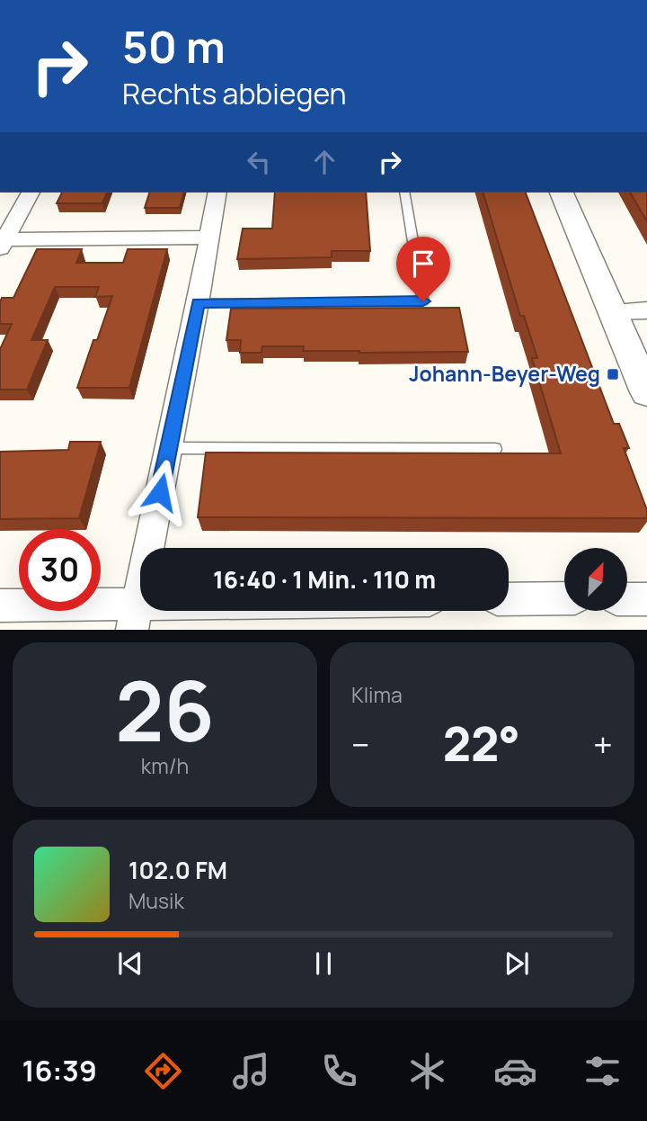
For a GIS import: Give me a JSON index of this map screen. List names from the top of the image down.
{
  "places": {
    "transit": ["Johann-Beyer-Weg"]
  },
  "north": "top right",
  "page": {
    "turn": ["50 m", "Rechts abbiegen"],
    "limit": "30",
    "trip": "16:40 · 1 Min. · 110 m",
    "tile": [
      ["26", "km/h"],
      "Klima"
    ],
    "heat": ["−", "22°", "+"],
    "song": ["102.0 FM", "Musik"],
    "tabs": "16:39"
  }
}
